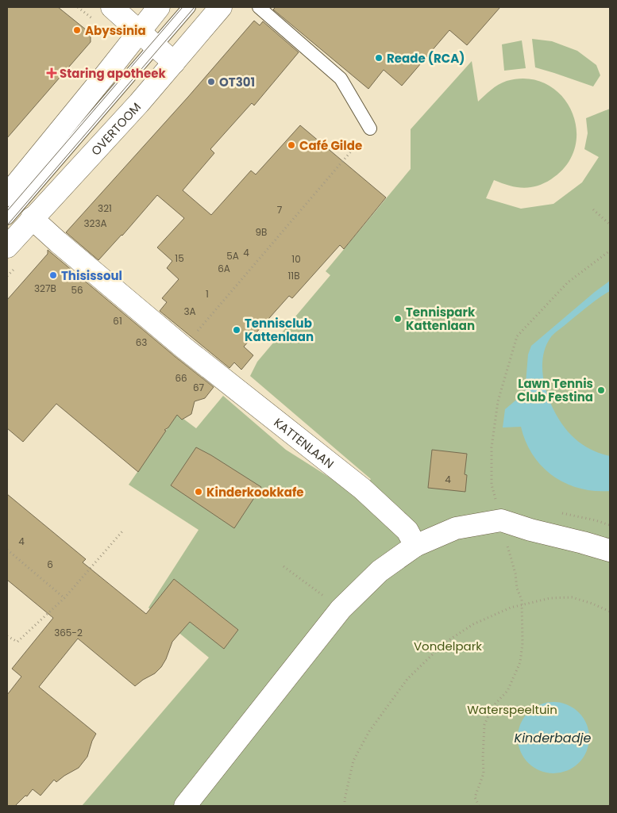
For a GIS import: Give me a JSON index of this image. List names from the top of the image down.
{
  "streets": {
    "street": ["OVERTOOM", "KATTENLAAN"]
  },
  "crossings": [
    ["OVERTOOM", "KATTENLAAN"]
  ],
  "water": ["Kinderbadje"],
  "parks": ["Vondelpark", "Waterspeeltuin"],
  "places": {
    "other": [
      "Abyssinia",
      "Reade (RCA)",
      "OT301",
      "Café Gilde",
      "Thisissoul",
      "Tennispark Kattenlaan",
      "Tennisclub Kattenlaan",
      "Lawn Tennis Club Festina",
      "Kinderkookkafe"
    ],
    "health": ["Staring apotheek"]
  },
  "house_numbers": [
    "321",
    "7",
    "323A",
    "9B",
    "4",
    "5A",
    "15",
    "10",
    "6A",
    "11B",
    "327B",
    "56",
    "1",
    "3A",
    "61",
    "63",
    "66",
    "67",
    "4",
    "4",
    "6",
    "365-2"
  ]
}
